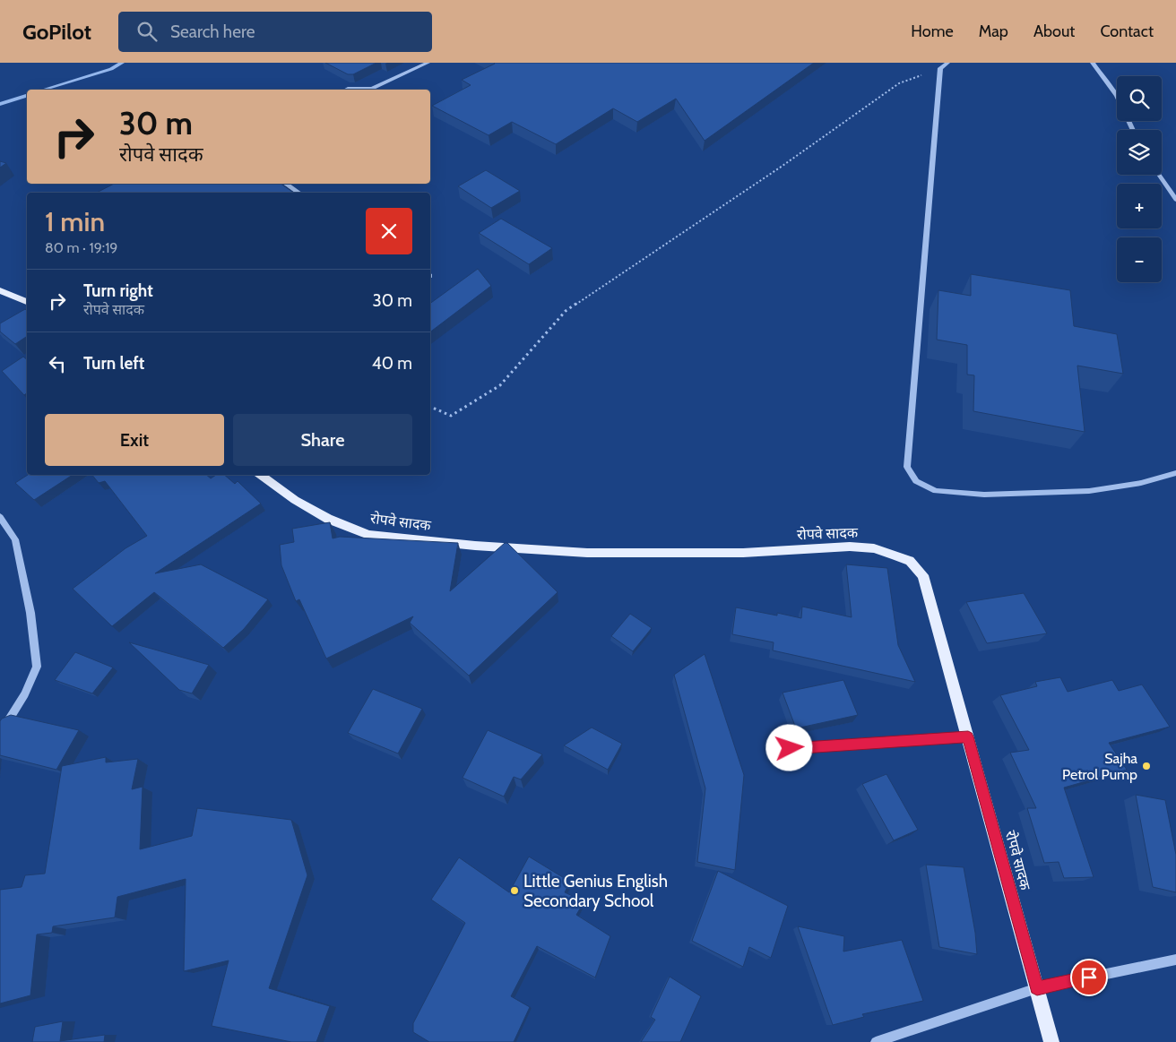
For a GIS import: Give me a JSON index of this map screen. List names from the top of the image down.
{
  "streets": {
    "main road": ["रोपवे सादक"]
  },
  "places": ["Sajha Petrol Pump", "Little Genius English Secondary School"],
  "page": {
    "header": "GoPilot",
    "search": "Search here",
    "nav": [
      "Home",
      "Map",
      "About",
      "Contact"
    ],
    "map_buttons": ["+", "−"],
    "turn": ["30 m", "रोपवे सादक"],
    "heading": ["1 min", "80 m · 19:19"],
    "list": [
      {
        "name": "Turn right",
        "note": "रोपवे सादक",
        "value": "30 m"
      },
      {
        "name": "Turn left",
        "value": "40 m"
      }
    ],
    "buttons": ["Exit", "Share"]
  }
}
